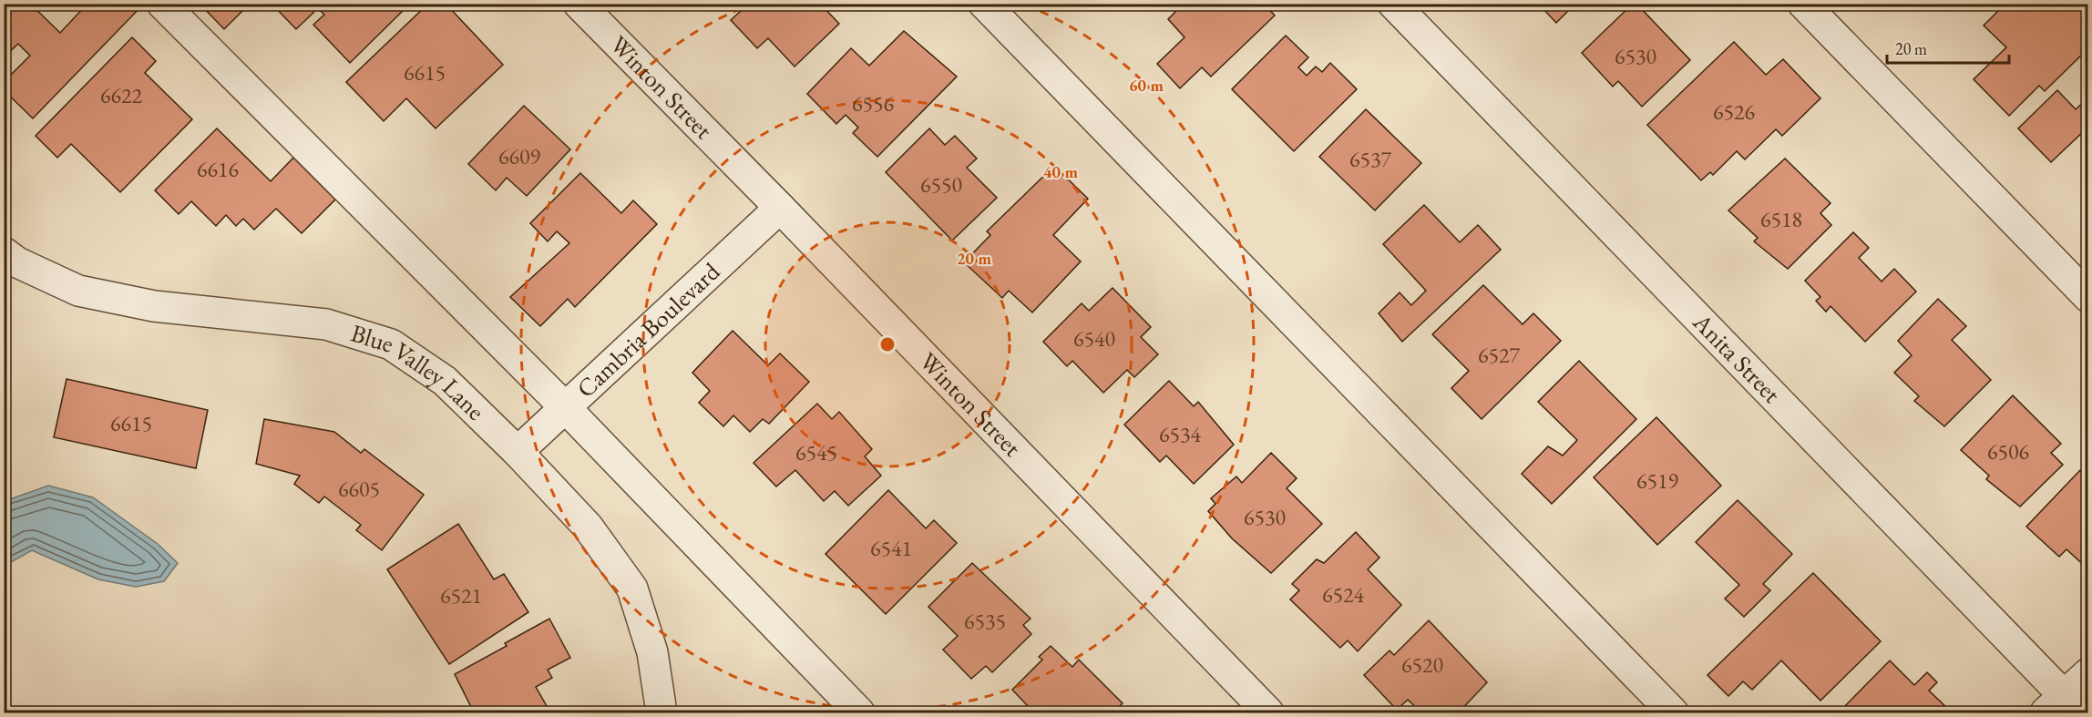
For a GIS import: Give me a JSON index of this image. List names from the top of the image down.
{
  "streets": {
    "street": [
      "Winton Street",
      "Cambria Boulevard",
      "Anita Street",
      "Blue Valley Lane"
    ]
  },
  "crossings": [
    ["Winton Street", "Cambria Boulevard"],
    ["Cambria Boulevard", "Blue Valley Lane"]
  ],
  "house_numbers": [
    "6530",
    "6615",
    "6622",
    "6556",
    "6526",
    "6609",
    "6537",
    "6616",
    "6550",
    "6518",
    "6540",
    "6527",
    "6615",
    "6534",
    "6506",
    "6545",
    "6519",
    "6605",
    "6530",
    "6541",
    "6524",
    "6521",
    "6535",
    "6520"
  ],
  "scale_bar": "20 m",
  "rings": ["60 m", "40 m", "20 m"]
}
